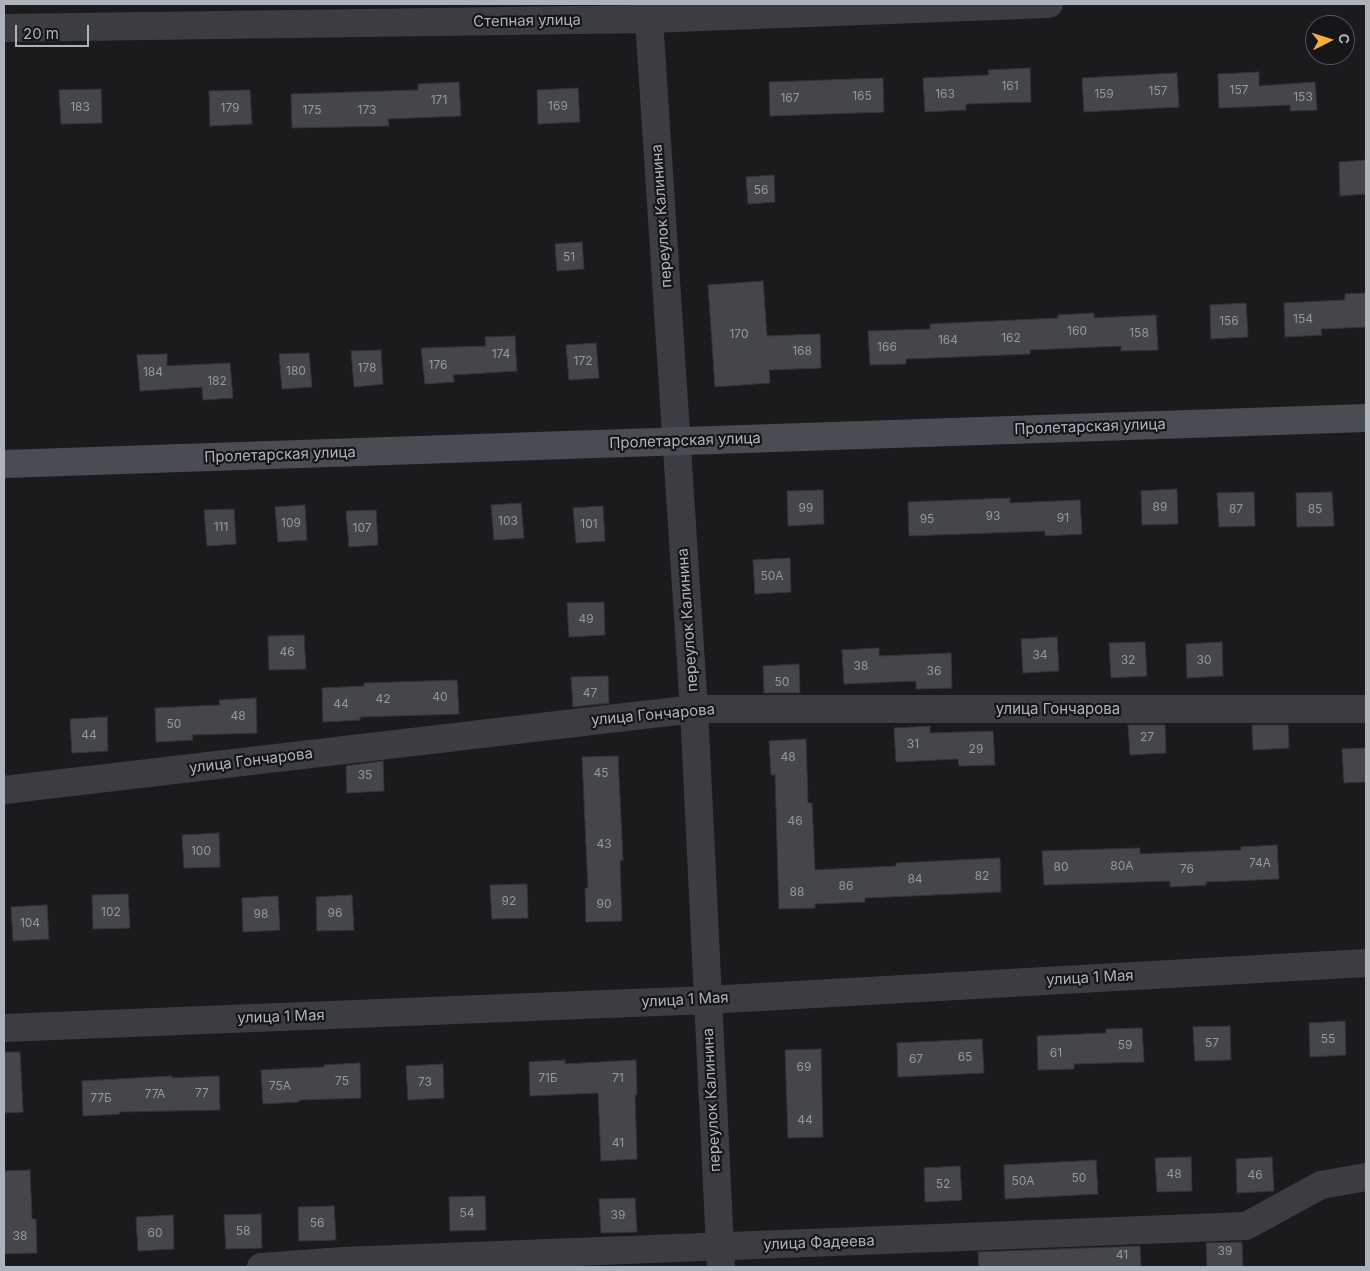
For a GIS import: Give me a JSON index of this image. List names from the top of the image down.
{
  "streets": {
    "main road": ["Пролетарская улица"],
    "street": [
      "Степная улица",
      "переулок Калинина",
      "улица Гончарова",
      "улица 1 Мая",
      "улица Фадеева"
    ]
  },
  "crossings": [
    ["Степная улица", "переулок Калинина"],
    ["переулок Калинина", "Пролетарская улица"],
    ["переулок Калинина", "улица Гончарова"],
    ["переулок Калинина", "улица 1 Мая"],
    ["переулок Калинина", "улица Фадеева"]
  ],
  "house_numbers": [
    "161",
    "157",
    "157",
    "163",
    "159",
    "165",
    "153",
    "167",
    "171",
    "169",
    "183",
    "179",
    "175",
    "173",
    "56",
    "51",
    "154",
    "156",
    "160",
    "158",
    "170",
    "162",
    "164",
    "166",
    "168",
    "174",
    "172",
    "176",
    "178",
    "180",
    "184",
    "182",
    "89",
    "99",
    "87",
    "85",
    "93",
    "91",
    "95",
    "103",
    "109",
    "101",
    "111",
    "107",
    "50А",
    "49",
    "46",
    "34",
    "32",
    "30",
    "38",
    "36",
    "50",
    "47",
    "40",
    "42",
    "44",
    "48",
    "50",
    "44",
    "27",
    "31",
    "29",
    "48",
    "45",
    "35",
    "46",
    "43",
    "100",
    "74А",
    "80А",
    "80",
    "76",
    "82",
    "84",
    "86",
    "88",
    "92",
    "90",
    "102",
    "96",
    "98",
    "104",
    "55",
    "57",
    "59",
    "61",
    "65",
    "67",
    "69",
    "71Б",
    "71",
    "75",
    "73",
    "75А",
    "77",
    "77А",
    "77Б",
    "44",
    "41",
    "48",
    "46",
    "50",
    "50А",
    "52",
    "54",
    "39",
    "56",
    "58",
    "60",
    "38",
    "39",
    "41"
  ],
  "scale_bar": "20 m",
  "north": "right"
}
